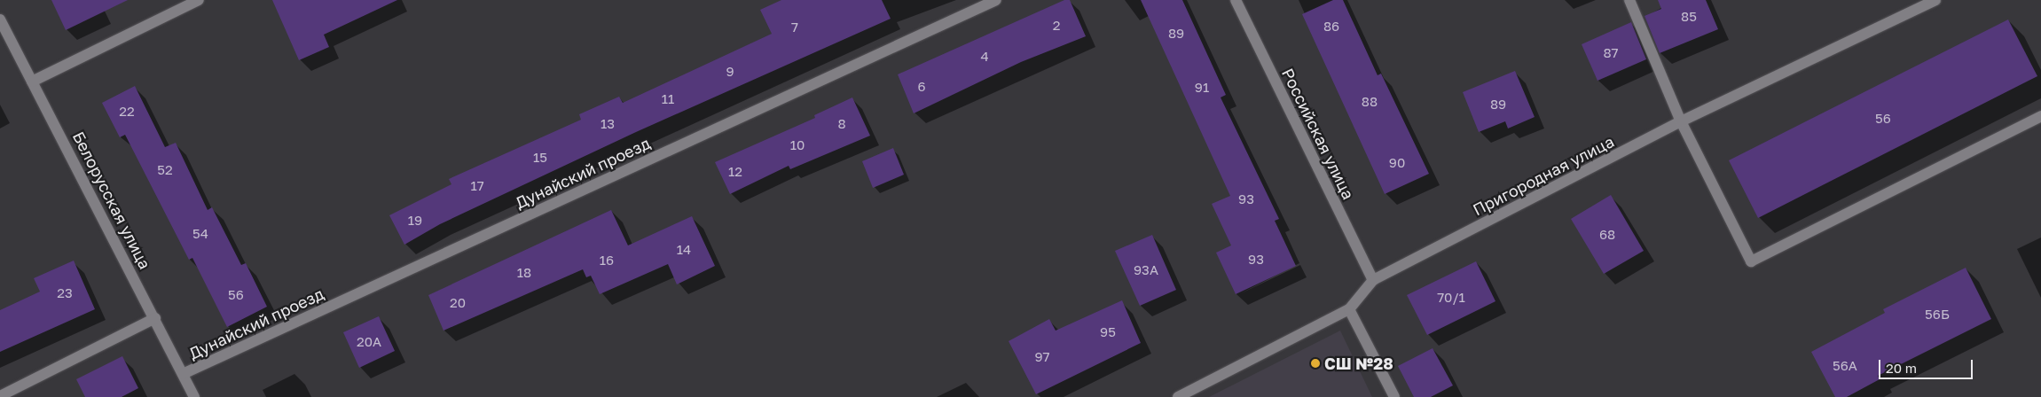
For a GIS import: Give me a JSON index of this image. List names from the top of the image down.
{
  "streets": {
    "street": [
      "Российская улица",
      "Дунайский проезд",
      "Пригородная улица",
      "Белорусская улица"
    ]
  },
  "crossings": [
    ["Российская улица", "Пригородная улица"],
    ["Дунайский проезд", "Белорусская улица"]
  ],
  "places": ["СШ №28"],
  "house_numbers": [
    "85",
    "2",
    "86",
    "7",
    "89",
    "87",
    "4",
    "9",
    "6",
    "91",
    "11",
    "88",
    "89",
    "22",
    "56",
    "13",
    "8",
    "10",
    "15",
    "90",
    "52",
    "12",
    "17",
    "93",
    "19",
    "54",
    "68",
    "14",
    "93",
    "16",
    "93А",
    "18",
    "23",
    "56",
    "70/1",
    "20",
    "56Б",
    "95",
    "20А",
    "97",
    "56А"
  ],
  "scale_bar": "20 m"
}
